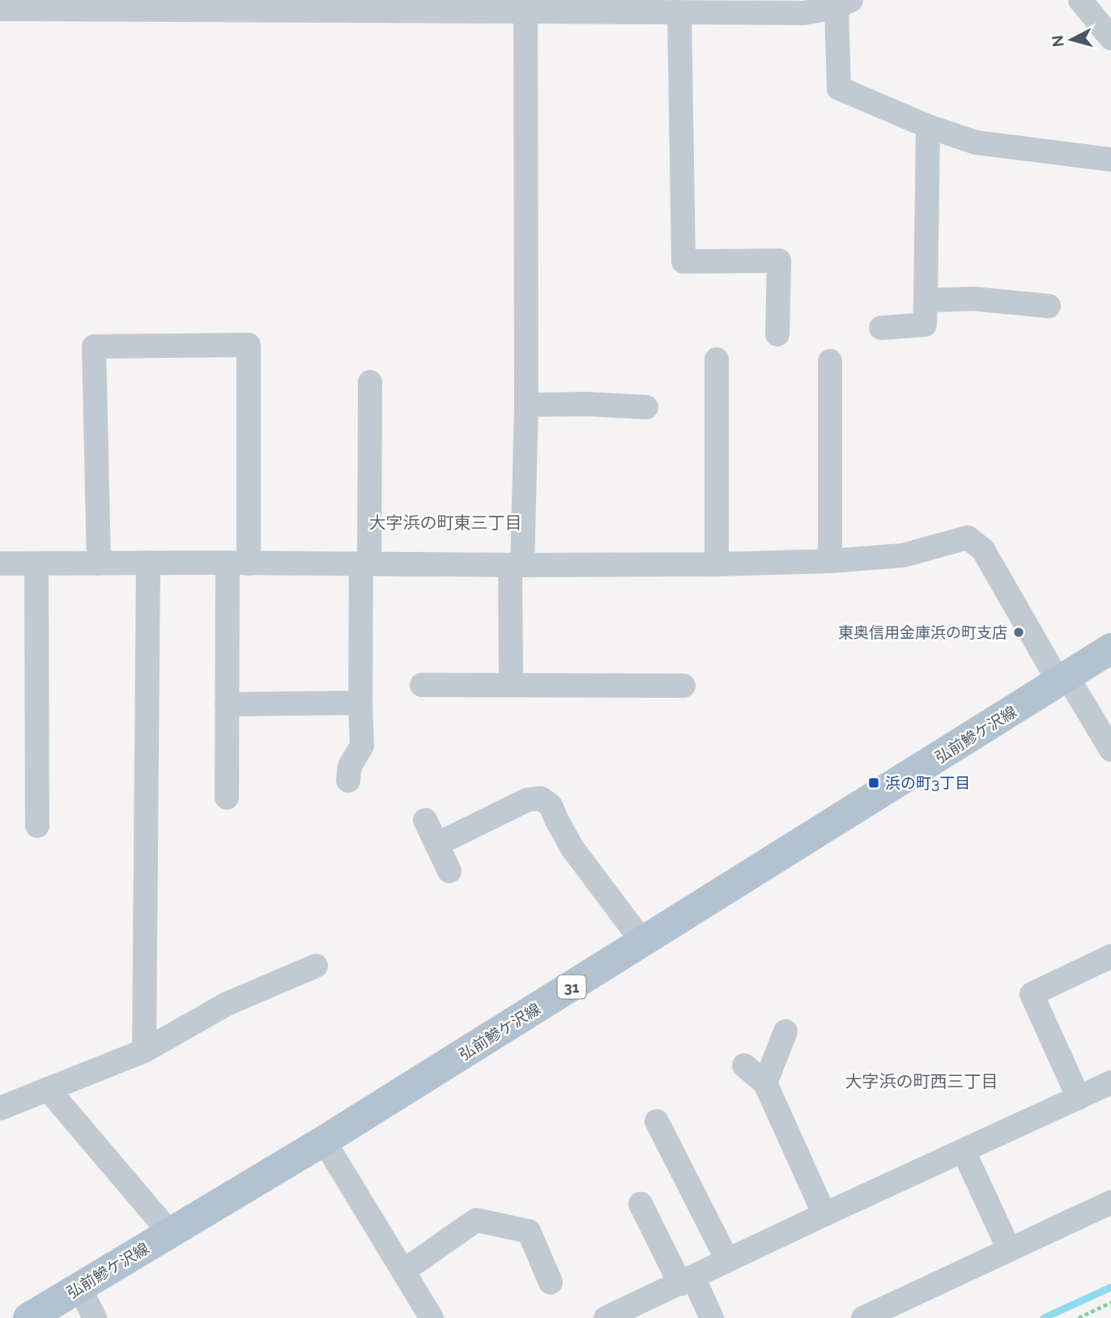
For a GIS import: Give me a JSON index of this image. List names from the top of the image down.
{
  "streets": {
    "main road": ["弘前鰺ケ沢線", "31"]
  },
  "districts": ["大字浜の町東三丁目", "大字浜の町西三丁目"],
  "places": {
    "other": ["東奥信用金庫浜の町支店"],
    "transit": ["浜の町3丁目"]
  },
  "north": "left"
}
